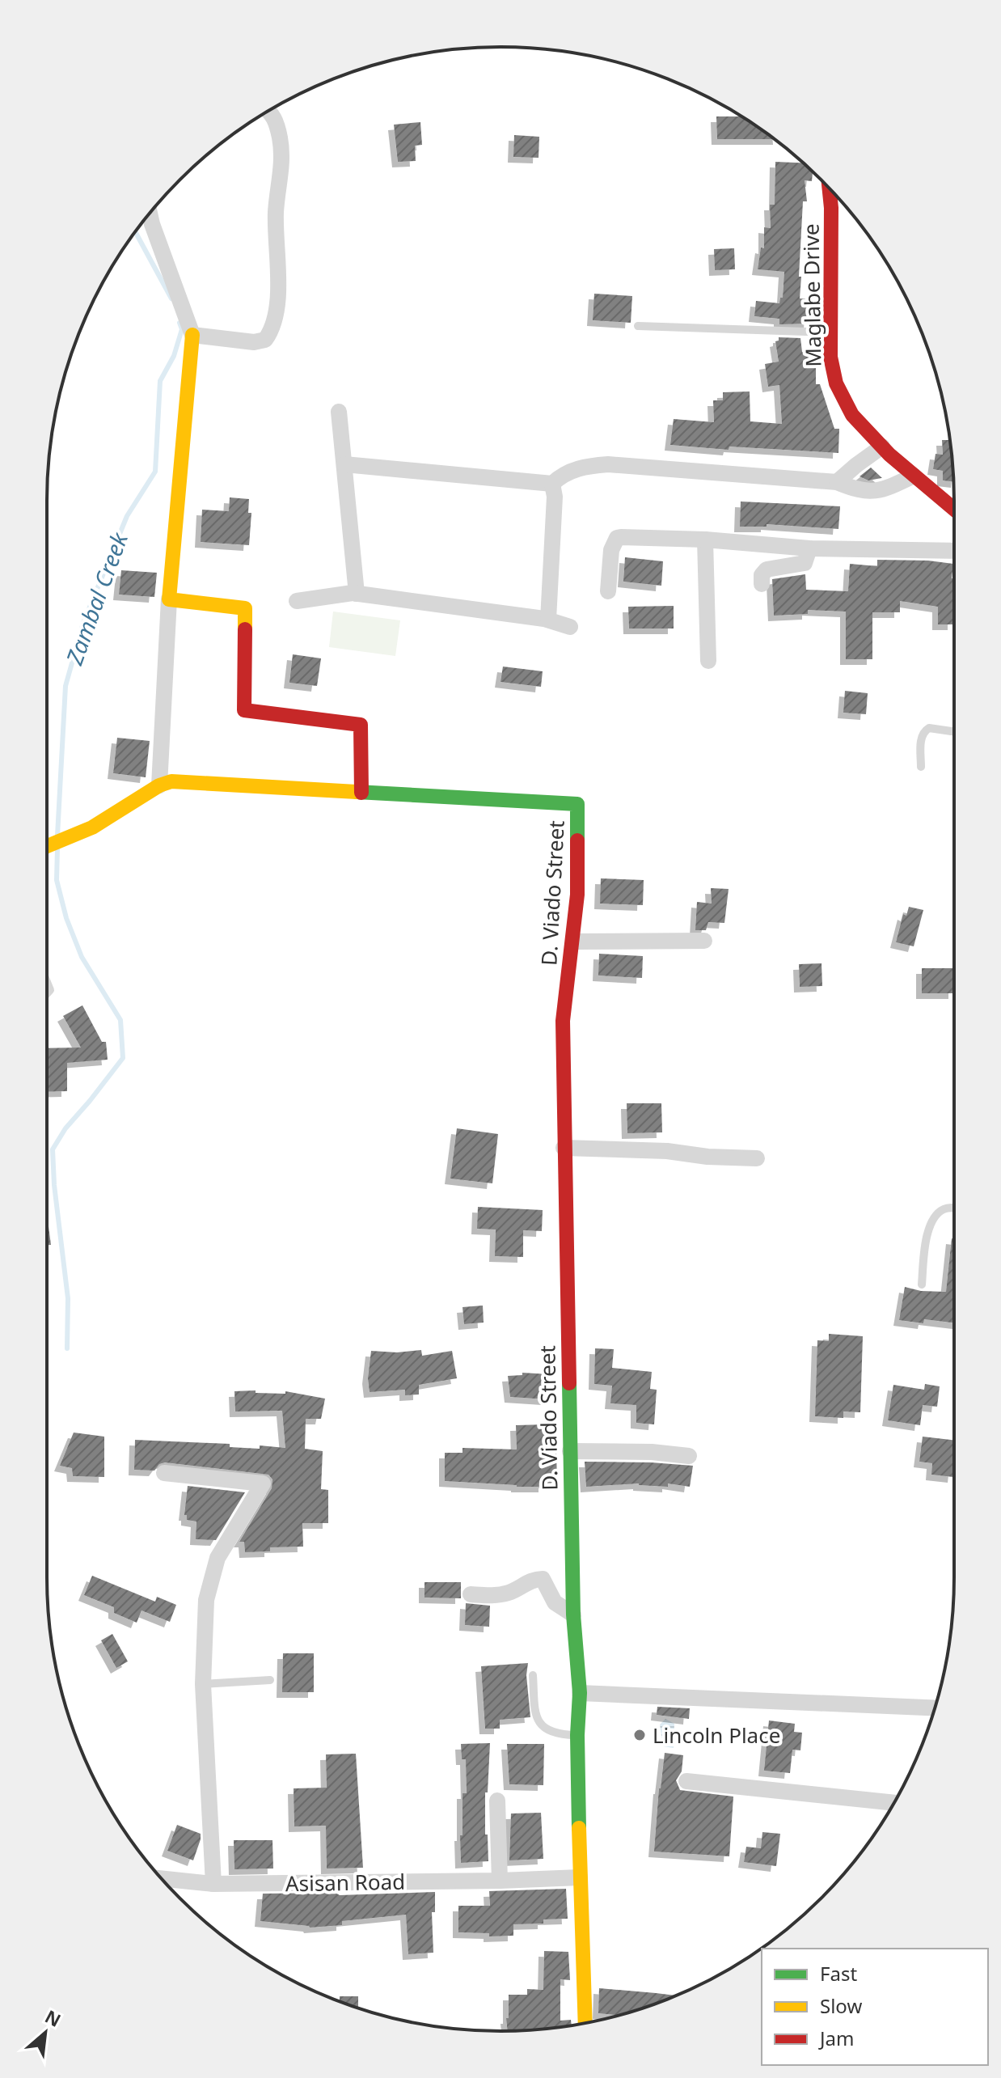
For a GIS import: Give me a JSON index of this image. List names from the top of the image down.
{
  "streets": {
    "street": ["Maglabe Drive", "D. Viado Street", "Asisan Road"]
  },
  "crossings": [
    ["D. Viado Street", "Asisan Road"]
  ],
  "water": ["Zambal Creek"],
  "places": ["Lincoln Place"],
  "legend": ["Fast", "Slow", "Jam"],
  "north": "top right"
}
